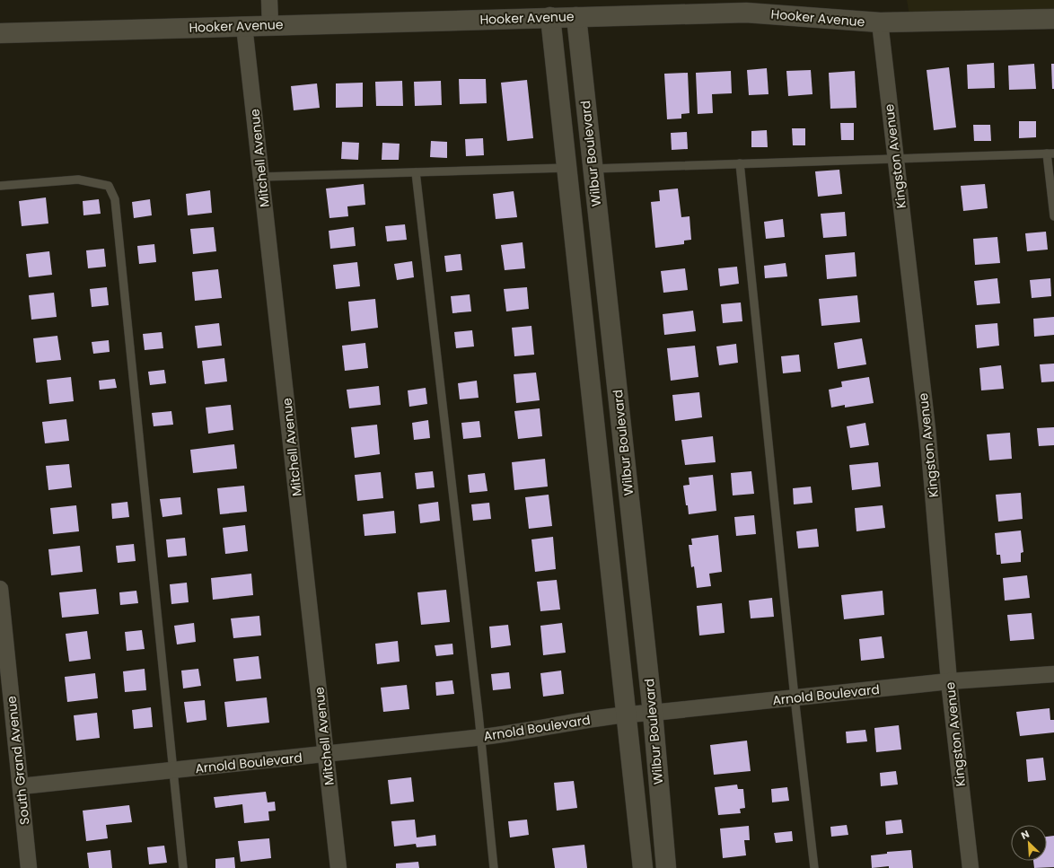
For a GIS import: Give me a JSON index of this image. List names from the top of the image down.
{
  "streets": {
    "street": [
      "Hooker Avenue",
      "Wilbur Boulevard",
      "Kingston Avenue",
      "Mitchell Avenue",
      "Arnold Boulevard",
      "South Grand Avenue"
    ]
  },
  "crossings": [
    ["Hooker Avenue", "Wilbur Boulevard"],
    ["Hooker Avenue", "Kingston Avenue"],
    ["Hooker Avenue", "Mitchell Avenue"],
    ["Wilbur Boulevard", "Arnold Boulevard"],
    ["Kingston Avenue", "Arnold Boulevard"],
    ["Mitchell Avenue", "Arnold Boulevard"],
    ["Arnold Boulevard", "South Grand Avenue"]
  ],
  "north": "top left"
}
